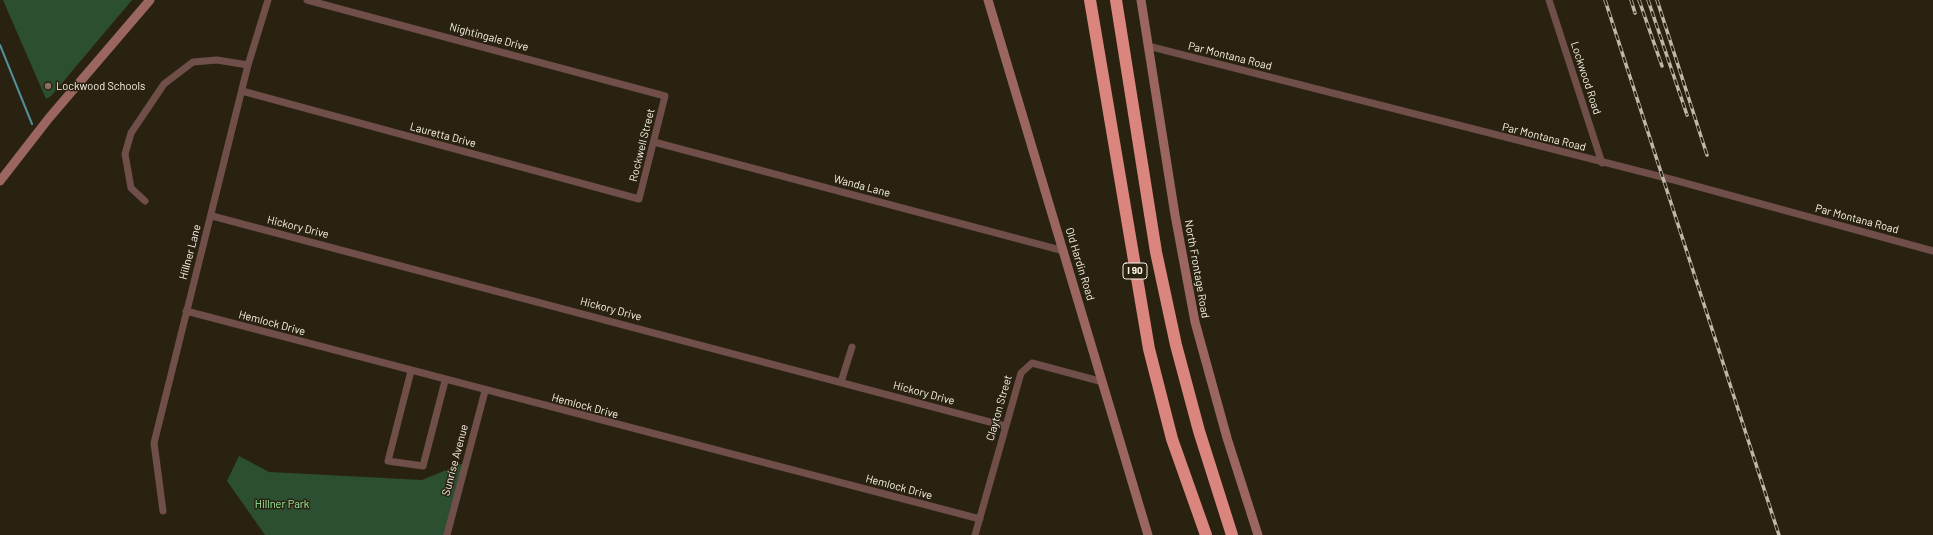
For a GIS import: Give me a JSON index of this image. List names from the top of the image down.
{
  "streets": {
    "highway": ["I 90"],
    "street": [
      "Nightingale Drive",
      "Par Montana Road",
      "Lockwood Road",
      "Lauretta Drive",
      "Rockwell Street",
      "Wanda Lane",
      "Hickory Drive",
      "Hillner Lane",
      "Old Hardin Road",
      "North Frontage Road",
      "Hemlock Drive",
      "Clayton Street",
      "Sunrise Avenue"
    ]
  },
  "crossings": [
    ["Nightingale Drive", "Rockwell Street"],
    ["Par Montana Road", "Lockwood Road"],
    ["Par Montana Road", "North Frontage Road"],
    ["Lauretta Drive", "Rockwell Street"],
    ["Lauretta Drive", "Hillner Lane"],
    ["Rockwell Street", "Wanda Lane"],
    ["Wanda Lane", "Old Hardin Road"],
    ["Hickory Drive", "Hillner Lane"],
    ["Hickory Drive", "Clayton Street"],
    ["Hillner Lane", "Hemlock Drive"],
    ["Old Hardin Road", "Clayton Street"],
    ["Hemlock Drive", "Clayton Street"],
    ["Hemlock Drive", "Sunrise Avenue"]
  ],
  "parks": ["Hillner Park"],
  "places": ["Lockwood Schools"]
}
